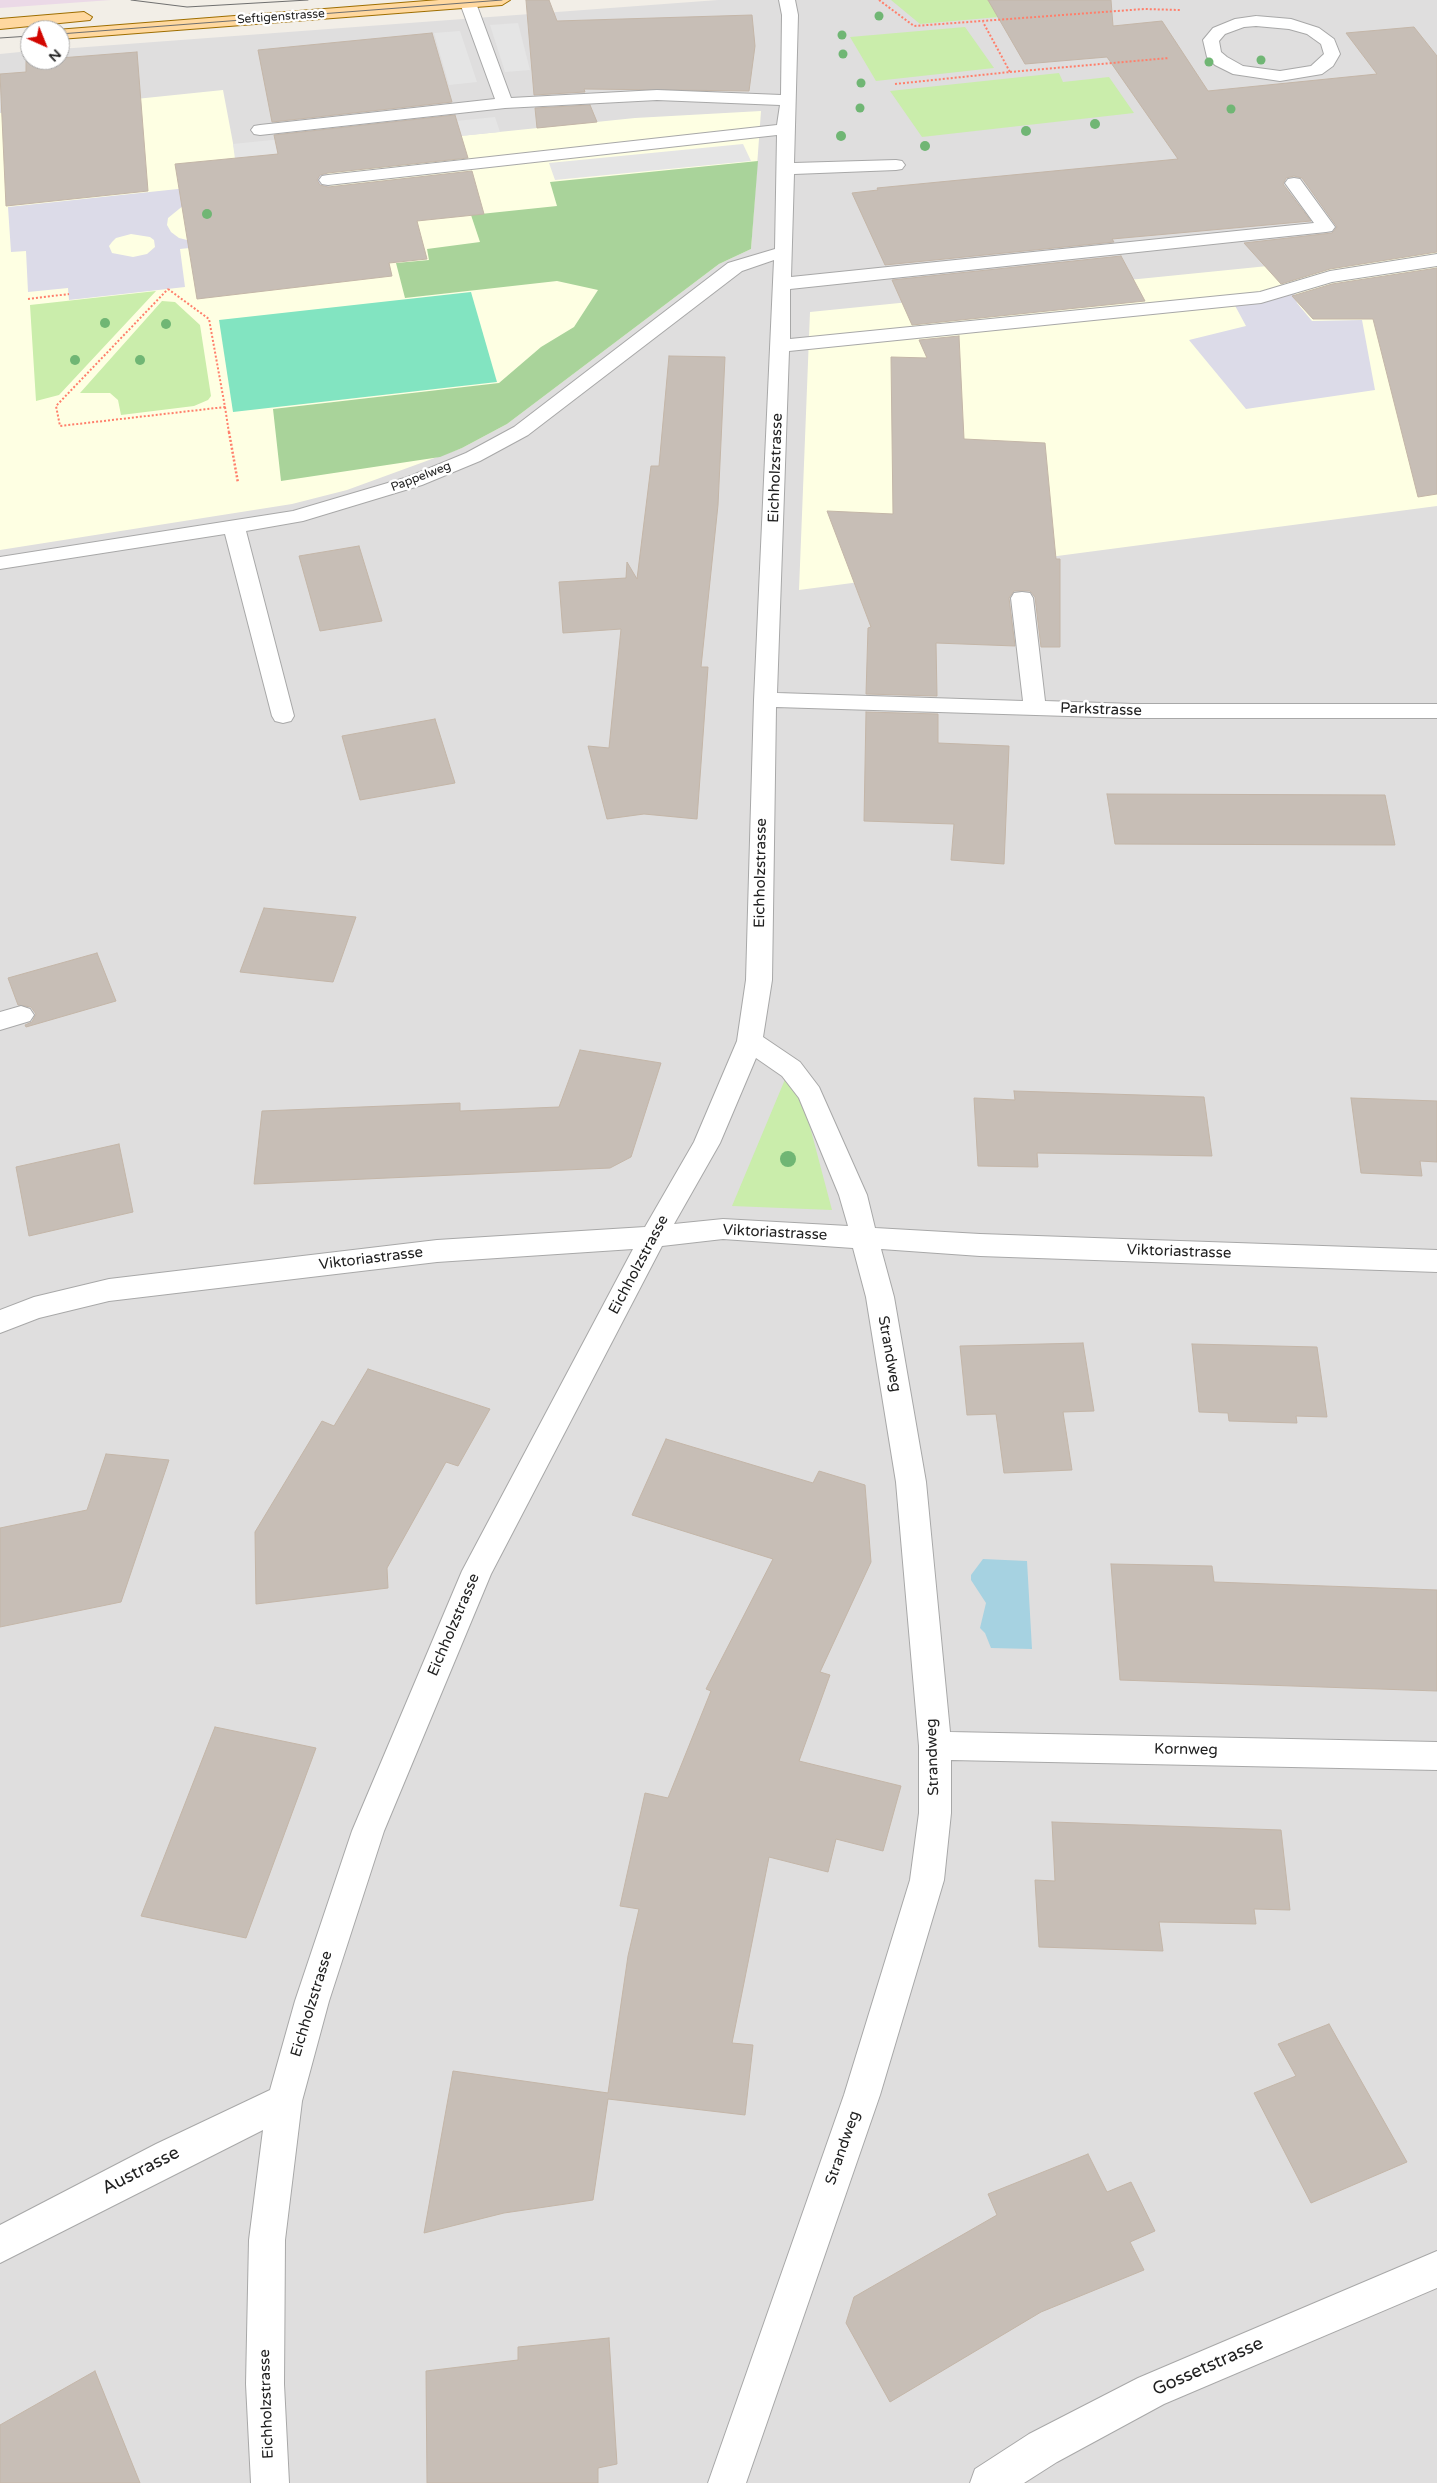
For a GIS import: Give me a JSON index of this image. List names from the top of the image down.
{
  "streets": {
    "main road": ["Seftigenstrasse"],
    "street": [
      "Eichholzstrasse",
      "Pappelweg",
      "Parkstrasse",
      "Viktoriastrasse",
      "Strandweg",
      "Kornweg",
      "Austrasse",
      "Gossetstrasse"
    ]
  },
  "crossings": [
    ["Eichholzstrasse", "Pappelweg"],
    ["Eichholzstrasse", "Parkstrasse"],
    ["Eichholzstrasse", "Viktoriastrasse"],
    ["Eichholzstrasse", "Strandweg"],
    ["Eichholzstrasse", "Austrasse"],
    ["Viktoriastrasse", "Strandweg"],
    ["Strandweg", "Kornweg"]
  ],
  "north": "bottom right"
}
